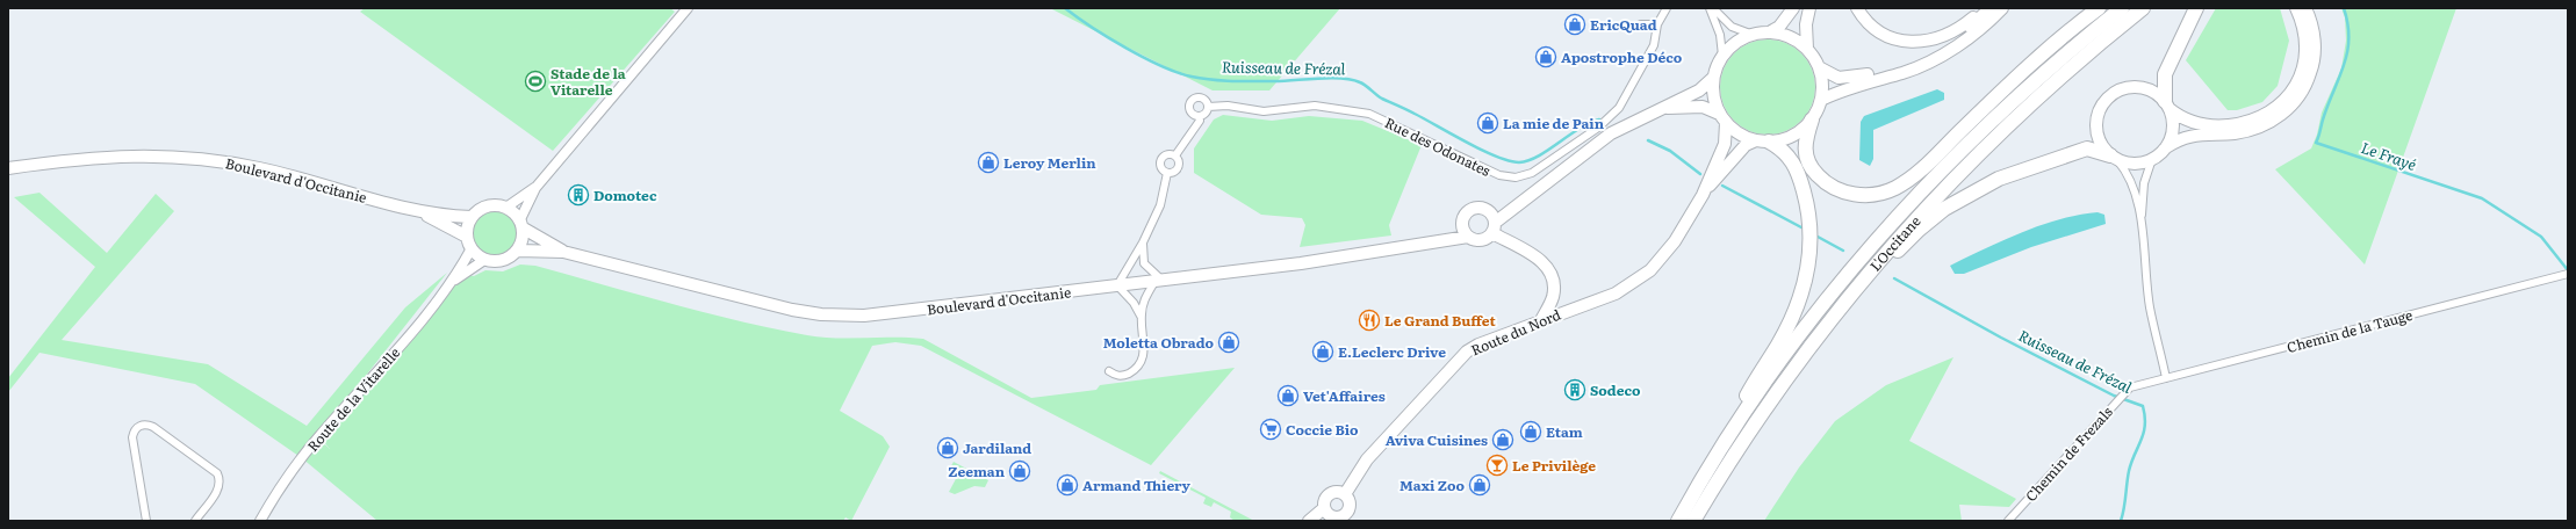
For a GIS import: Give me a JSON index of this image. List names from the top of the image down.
{
  "streets": {
    "highway": ["L'Occitane"],
    "main road": ["Boulevard d'Occitanie", "Route du Nord"],
    "street": [
      "Rue des Odonates",
      "Chemin de la Tauge",
      "Route de la Vitarelle",
      "Chemin de Frezals"
    ]
  },
  "crossings": [
    ["Boulevard d'Occitanie", "Route du Nord"],
    ["Boulevard d'Occitanie", "Route de la Vitarelle"],
    ["Chemin de la Tauge", "Chemin de Frezals"]
  ],
  "water": ["Ruisseau de Frézal", "Le Frayé"],
  "places": {
    "shop": [
      "EricQuad",
      "Apostrophe Déco",
      "La mie de Pain",
      "Leroy Merlin",
      "Moletta Obrado",
      "E.Leclerc Drive",
      "Vet'Affaires",
      "Etam",
      "Aviva Cuisines",
      "Jardiland",
      "Zeeman",
      "Armand Thiery",
      "Maxi Zoo"
    ],
    "sports": ["Stade de la Vitarelle"],
    "building": ["Domotec", "Sodeco"],
    "restaurant": ["Le Grand Buffet"],
    "supermarket": ["Coccie Bio"],
    "bar": ["Le Privilège"]
  }
}
